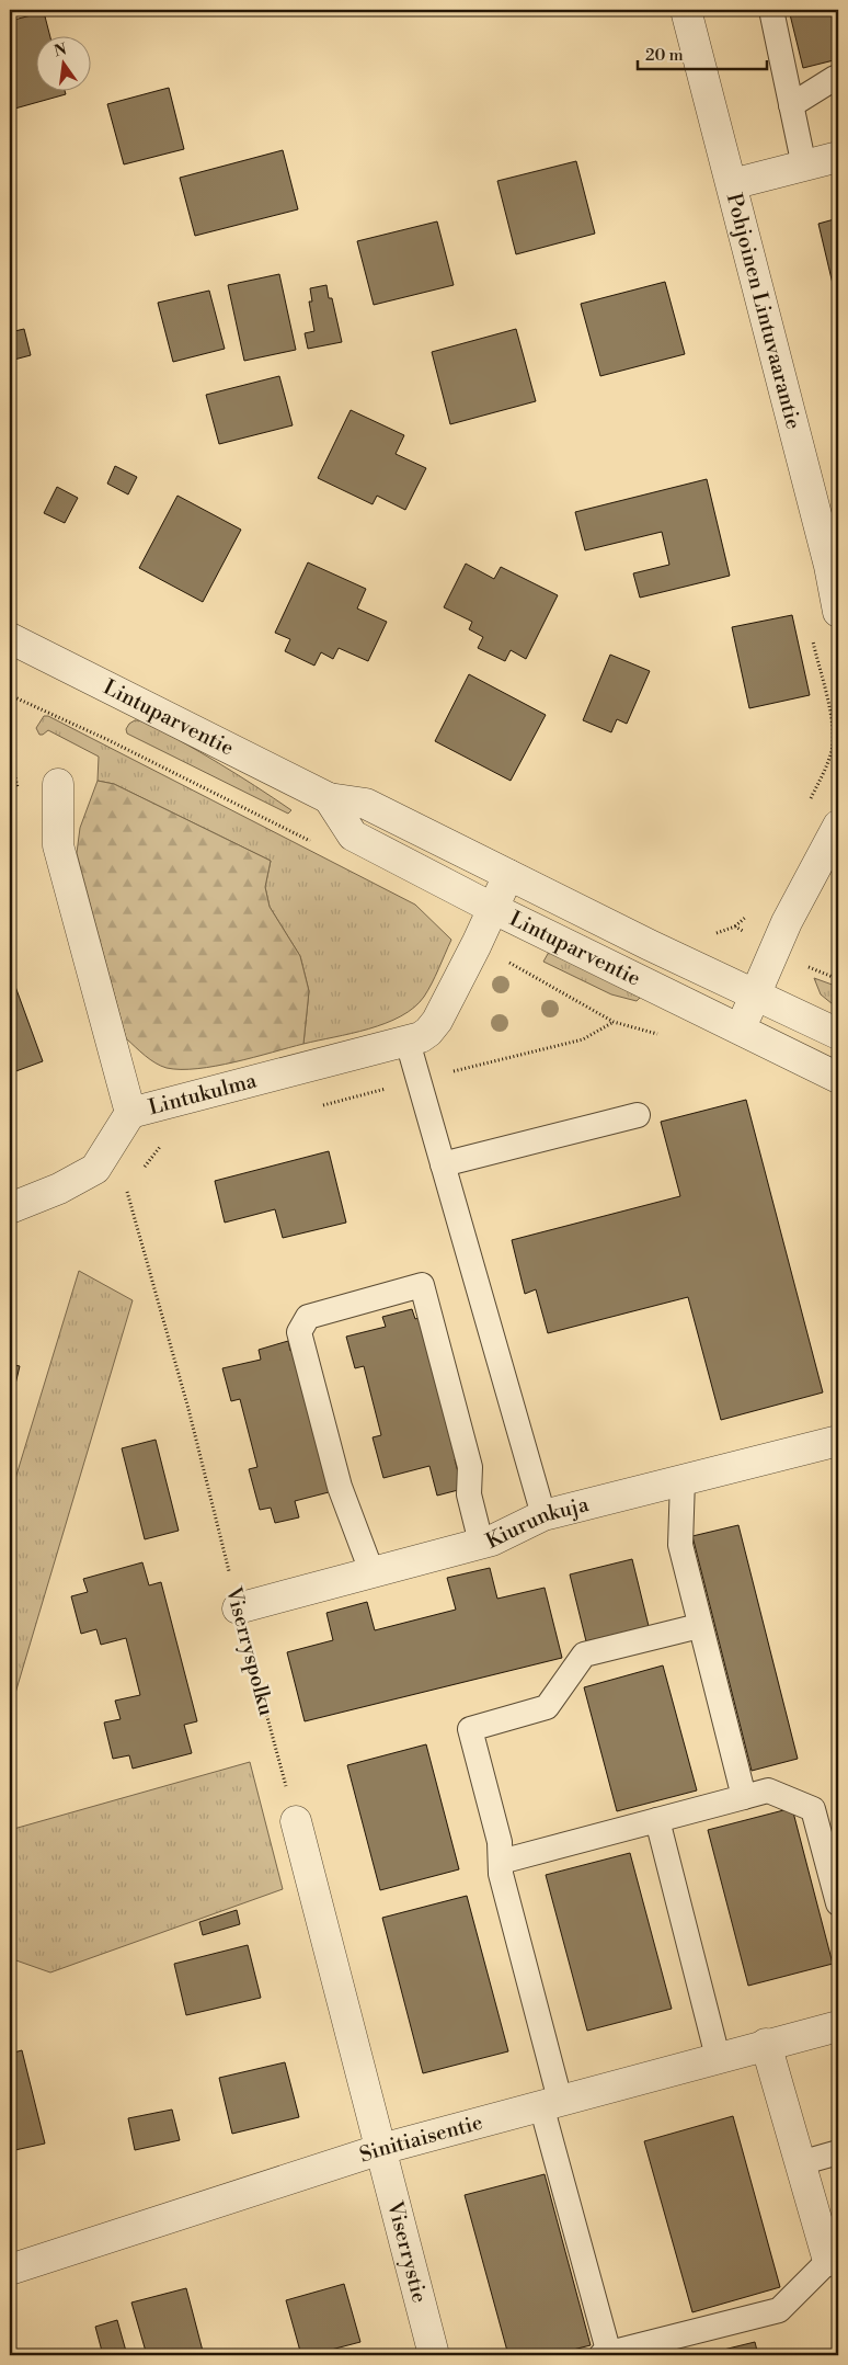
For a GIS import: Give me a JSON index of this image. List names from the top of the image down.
{
  "streets": {
    "street": [
      "Pohjoinen Lintuvaarantie",
      "Lintuparventie",
      "Lintukulma",
      "Kiurunkuja",
      "Sinitiaisentie",
      "Viserrystie"
    ],
    "path": ["Viserryspolku"]
  },
  "crossings": [
    ["Lintuparventie", "Lintukulma"],
    ["Kiurunkuja", "Viserryspolku"],
    ["Sinitiaisentie", "Viserrystie"]
  ],
  "scale_bar": "20 m",
  "north": "top"
}
